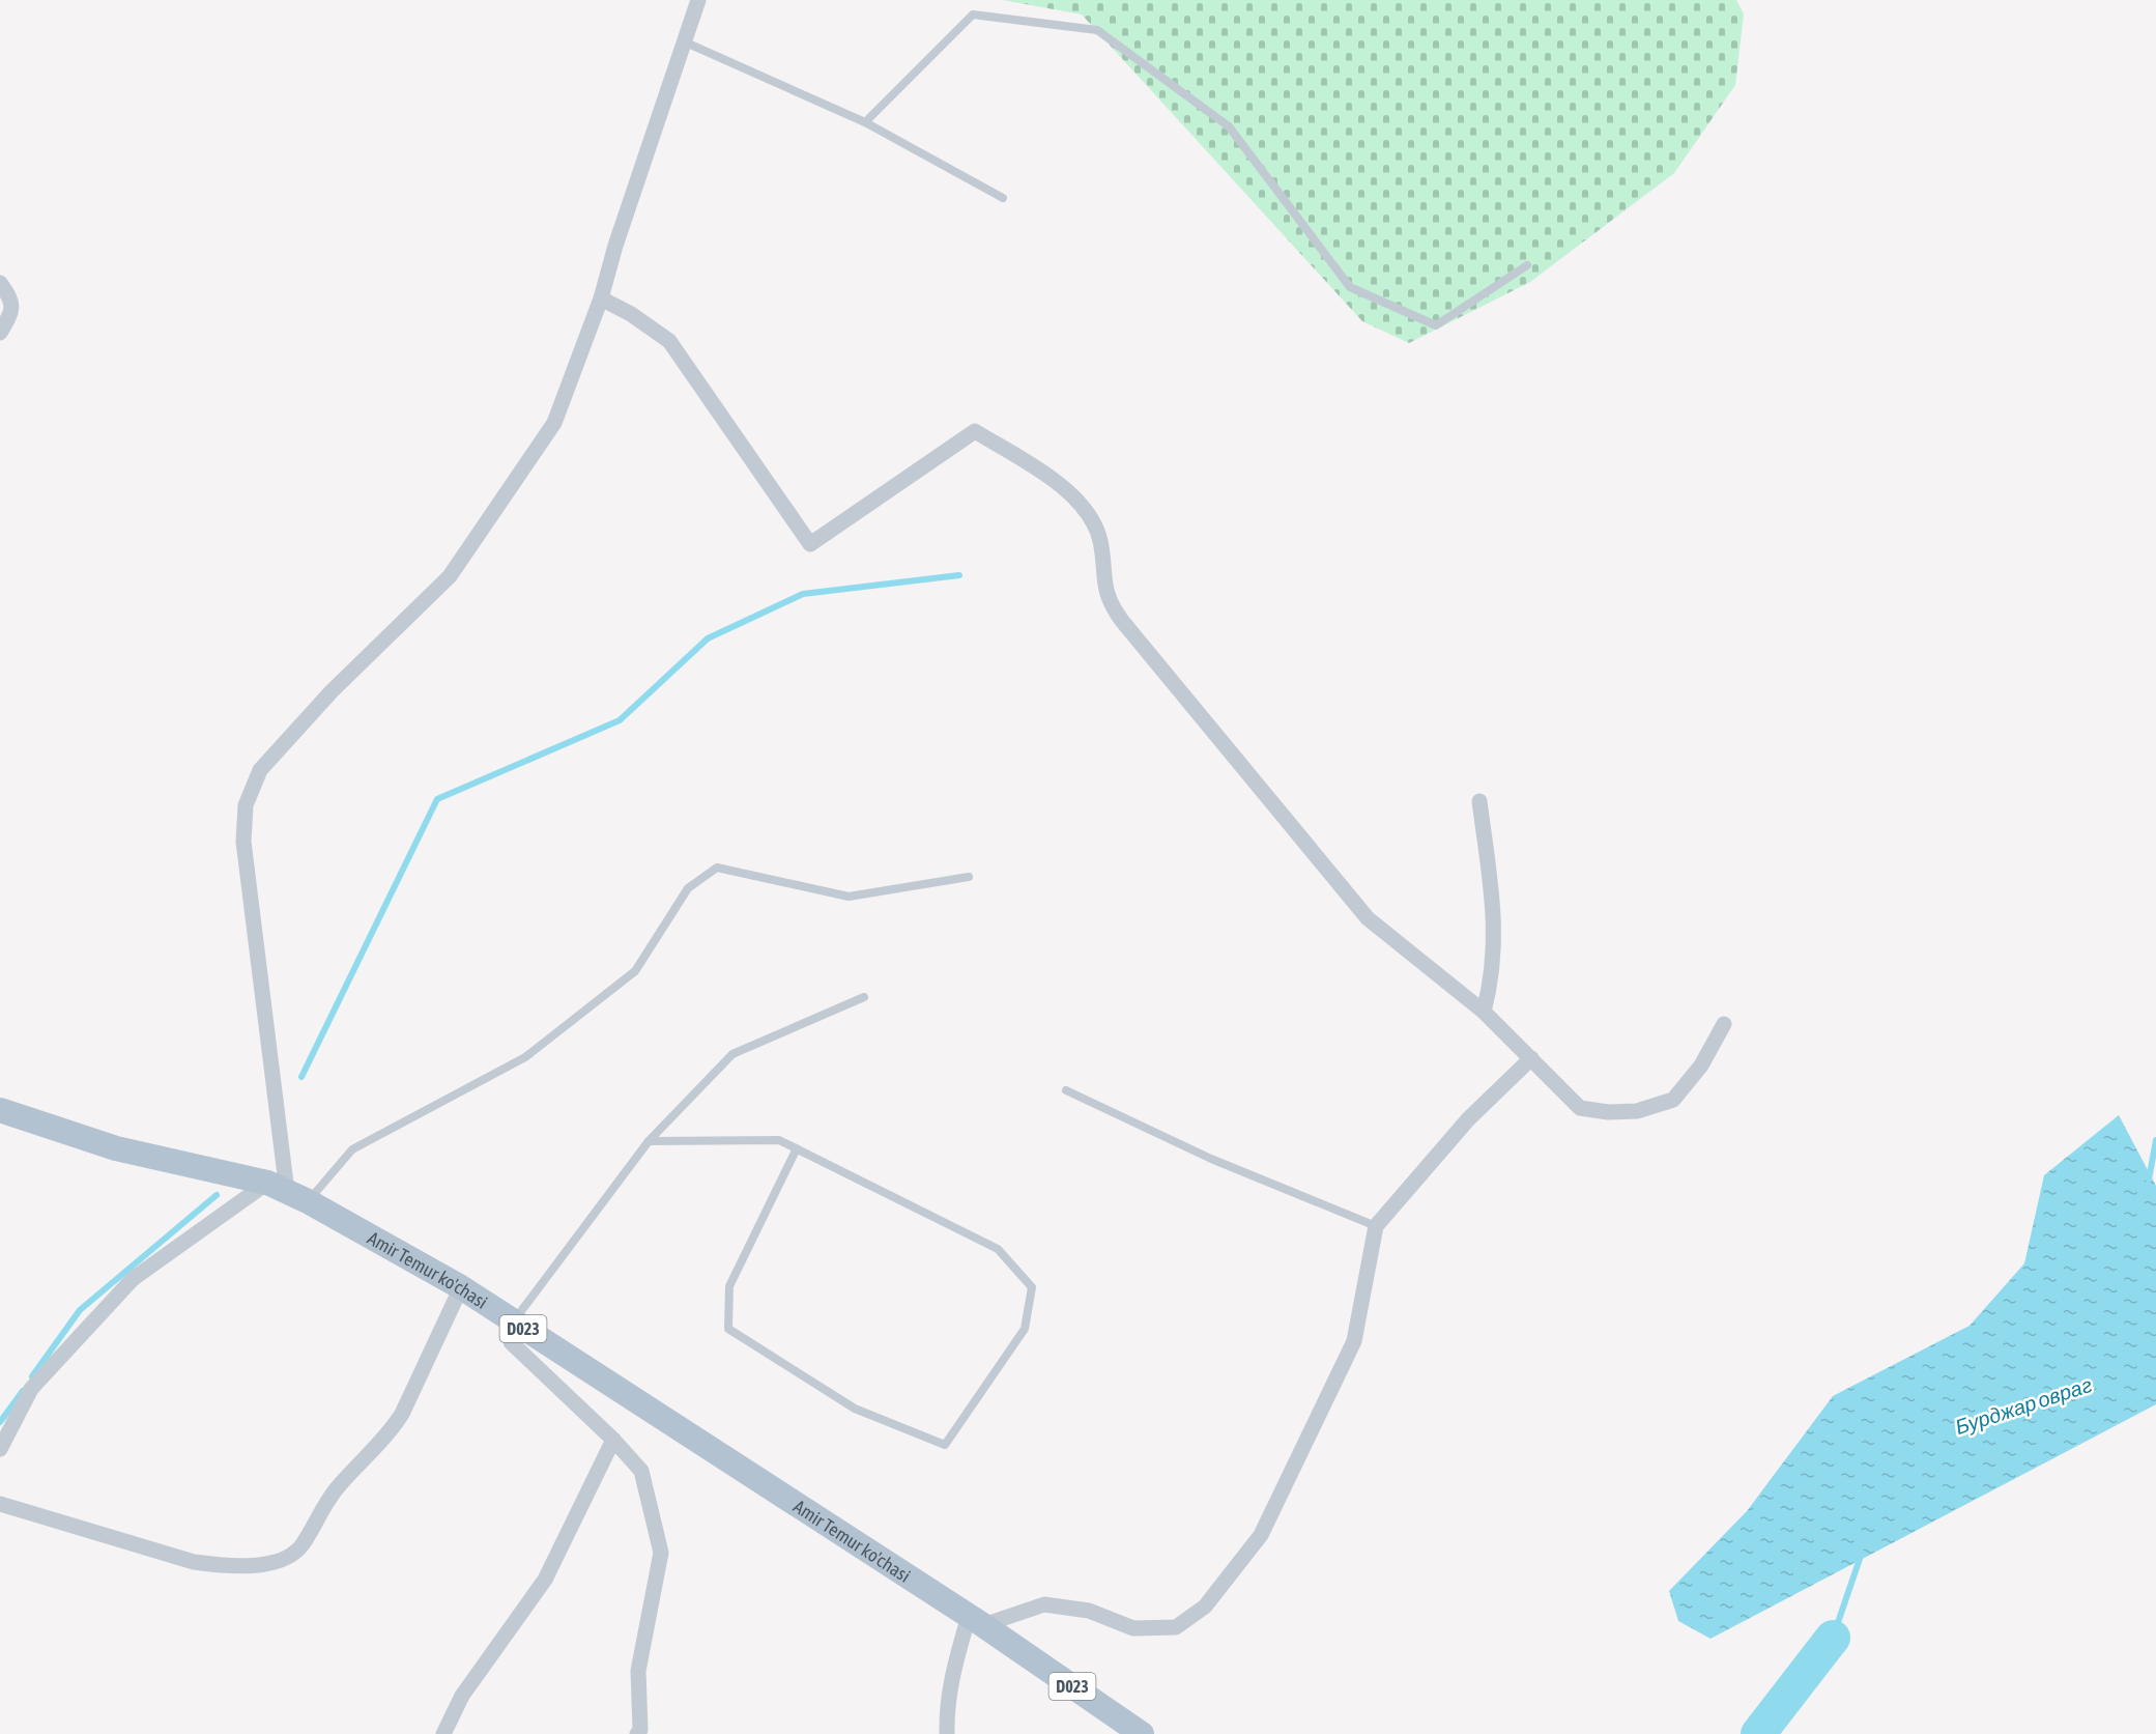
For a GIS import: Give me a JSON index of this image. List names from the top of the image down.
{
  "streets": {
    "main road": ["Amir Temur ko'chasi", "D023"]
  },
  "water": ["Бурджар овраг"]
}
